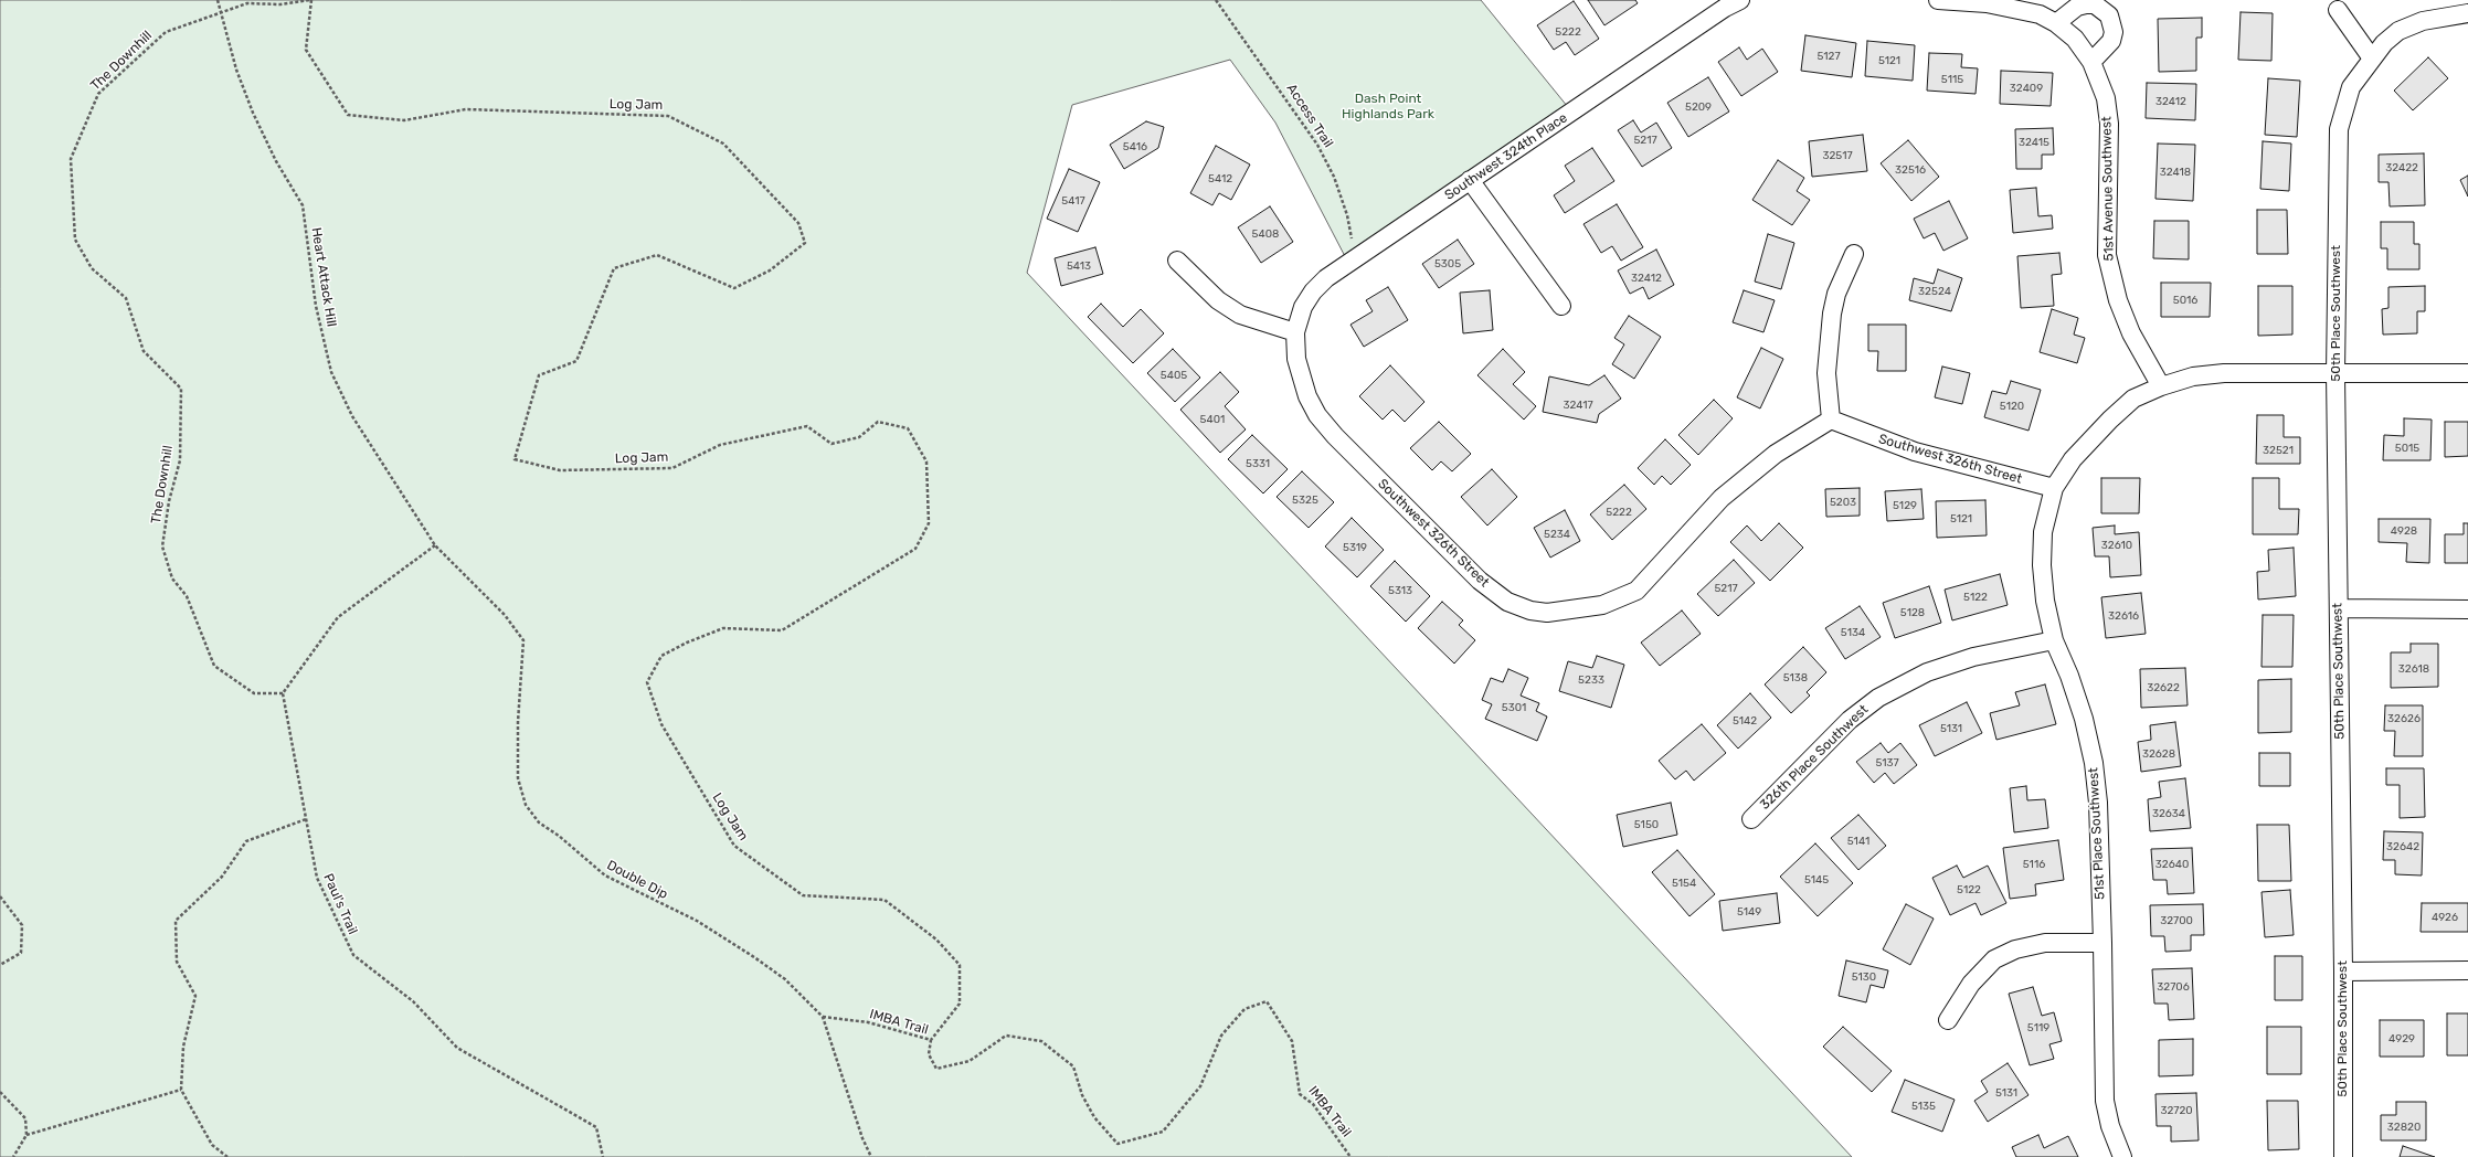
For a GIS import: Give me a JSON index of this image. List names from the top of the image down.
{
  "streets": {
    "street": [
      "Southwest 324th Place",
      "51st Avenue Southwest",
      "50th Place Southwest",
      "Southwest 326th Street",
      "326th Place Southwest",
      "51st Place Southwest"
    ],
    "path": [
      "The Downhill",
      "Log Jam",
      "Access Trail",
      "Heart Attack Hill",
      "Double Dip",
      "Paul's Trail",
      "IMBA Trail"
    ]
  },
  "crossings": [
    ["The Downhill", "Log Jam"],
    ["The Downhill", "Heart Attack Hill"],
    ["The Downhill", "Paul's Trail"],
    ["Log Jam", "IMBA Trail"],
    ["Access Trail", "Southwest 324th Place"],
    ["Southwest 324th Place", "Southwest 326th Street"],
    ["51st Avenue Southwest", "51st Place Southwest"],
    ["Heart Attack Hill", "Double Dip"],
    ["50th Place Southwest", "51st Place Southwest"],
    ["Southwest 326th Street", "51st Place Southwest"],
    ["326th Place Southwest", "51st Place Southwest"],
    ["Double Dip", "IMBA Trail"]
  ],
  "parks": ["Dash Point Highlands Park"],
  "house_numbers": [
    "5222",
    "5127",
    "5121",
    "5115",
    "32409",
    "32412",
    "5209",
    "5217",
    "32415",
    "5416",
    "32517",
    "32422",
    "32516",
    "32418",
    "5412",
    "5417",
    "5408",
    "5305",
    "5413",
    "32412",
    "32524",
    "5016",
    "5405",
    "32417",
    "5120",
    "5401",
    "5015",
    "32521",
    "5331",
    "5325",
    "5203",
    "5129",
    "5222",
    "5121",
    "4928",
    "5234",
    "32610",
    "5319",
    "5217",
    "5313",
    "5122",
    "5128",
    "32616",
    "5134",
    "32618",
    "5138",
    "5233",
    "32622",
    "5301",
    "32626",
    "5142",
    "5131",
    "32628",
    "5137",
    "32634",
    "5150",
    "5141",
    "32642",
    "5116",
    "32640",
    "5145",
    "5154",
    "5122",
    "5149",
    "4926",
    "32700",
    "5130",
    "32706",
    "5119",
    "4929",
    "5131",
    "5135",
    "32720",
    "32820"
  ]
}
